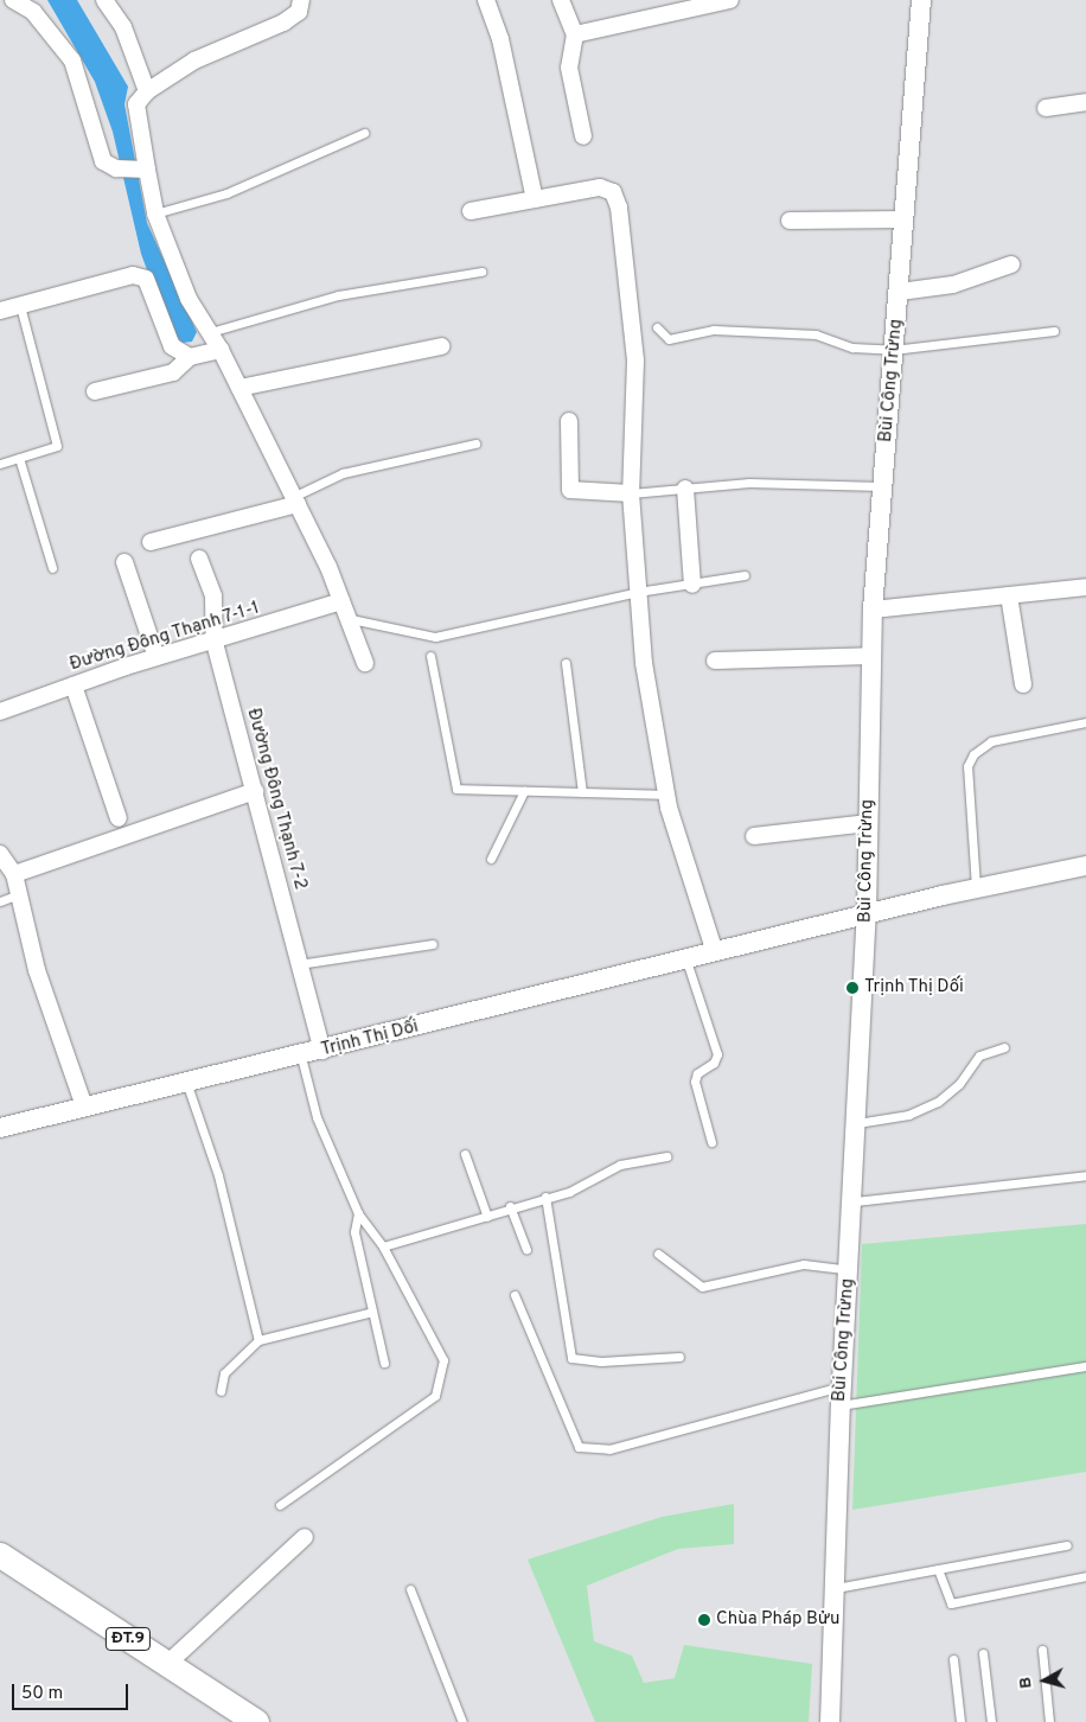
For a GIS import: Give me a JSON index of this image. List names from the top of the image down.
{
  "streets": {
    "main road": ["ĐT.9"],
    "street": [
      "Bùi Công Trừng",
      "Đường Đông Thạnh 7-1-1",
      "Đường Đông Thạnh 7-2",
      "Trịnh Thị Dối"
    ]
  },
  "crossings": [
    ["Bùi Công Trừng", "Trịnh Thị Dối"],
    ["Đường Đông Thạnh 7-1-1", "Đường Đông Thạnh 7-2"],
    ["Đường Đông Thạnh 7-2", "Trịnh Thị Dối"]
  ],
  "places": ["Trịnh Thị Dối", "Chùa Pháp Bửu"],
  "scale_bar": "50 m",
  "north": "left"
}
